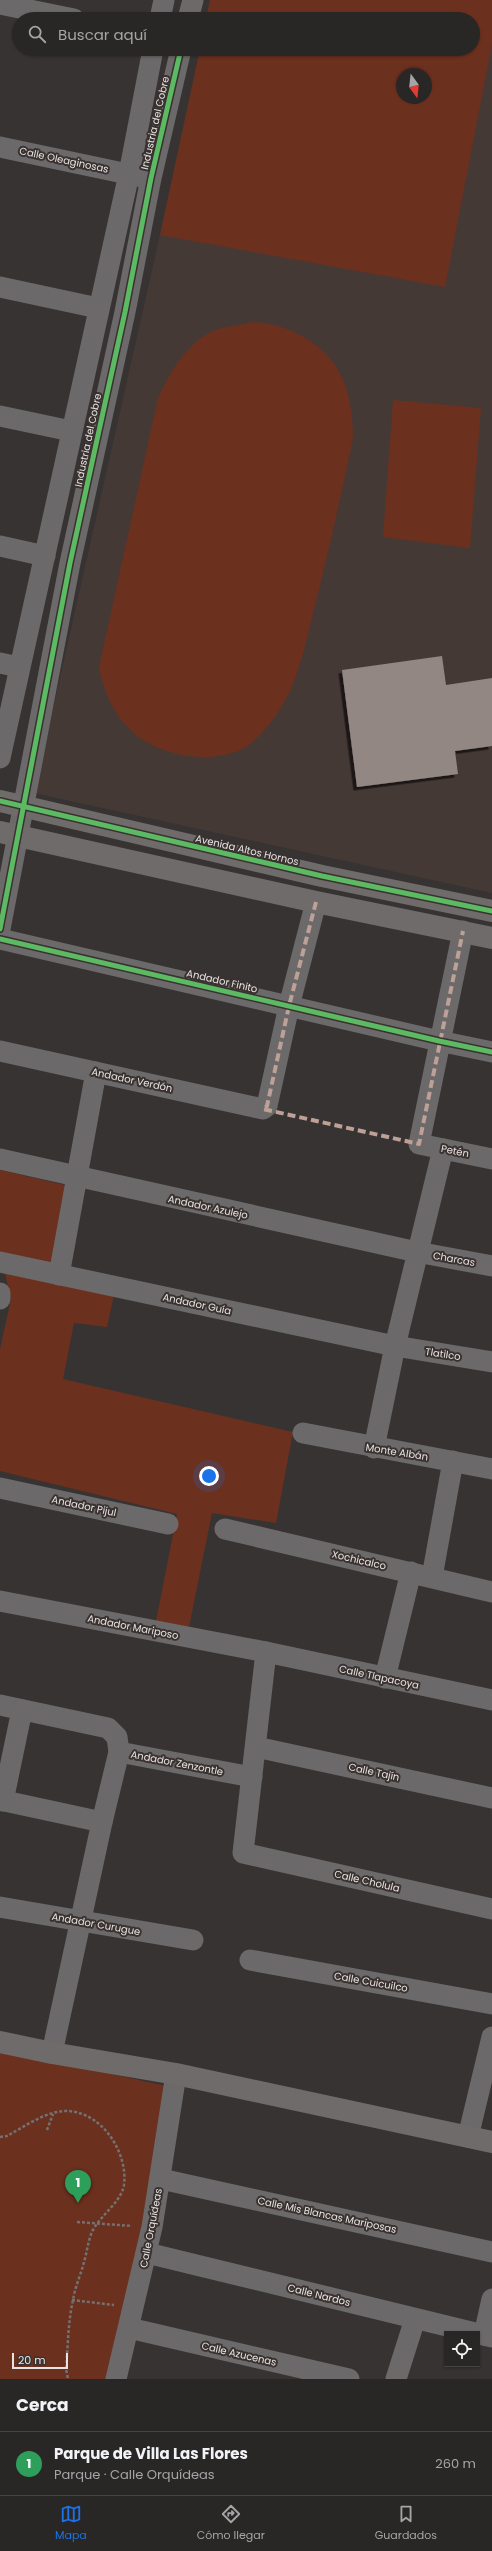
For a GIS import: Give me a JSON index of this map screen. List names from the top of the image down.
{
  "streets": {
    "street": [
      "Industria del Cobre",
      "Calle Oleaginosas",
      "Avenida Altos Hornos",
      "Andador Finito",
      "Andador Verdón",
      "Petén",
      "Andador Azulejo",
      "Charcas",
      "Andador Guía",
      "Tlatilco",
      "Monte Albán",
      "Andador Pijul",
      "Xochicalco",
      "Andador Mariposo",
      "Calle Tlapacoya",
      "Andador Zenzontle",
      "Calle Tajín",
      "Calle Cholula",
      "Andador Curugue",
      "Calle Cuicuilco",
      "Calle Mis Blancas Mariposas",
      "Calle Orquídeas",
      "Calle Nardos",
      "Calle Azucenas"
    ]
  },
  "crossings": [
    ["Industria del Cobre", "Calle Oleaginosas"],
    ["Industria del Cobre", "Avenida Altos Hornos"],
    ["Andador Finito", "Andador Verdón"],
    ["Andador Finito", "Petén"],
    ["Andador Azulejo", "Charcas"],
    ["Andador Guía", "Tlatilco"],
    ["Andador Mariposo", "Calle Tlapacoya"],
    ["Andador Zenzontle", "Calle Cholula"],
    ["Calle Mis Blancas Mariposas", "Calle Orquídeas"],
    ["Calle Orquídeas", "Calle Nardos"],
    ["Calle Orquídeas", "Calle Azucenas"]
  ],
  "scale_bar": "20 m",
  "north": "bottom",
  "page": {
    "search": "Buscar aquí",
    "pins": "1",
    "scale": "20 m",
    "heading": "Cerca",
    "list": [
      {
        "mark": "1",
        "name": "Parque de Villa Las Flores",
        "note": "Parque · Calle Orquídeas",
        "value": "260 m"
      }
    ],
    "nav": ["Mapa", "Cómo llegar", "Guardados"]
  }
}
